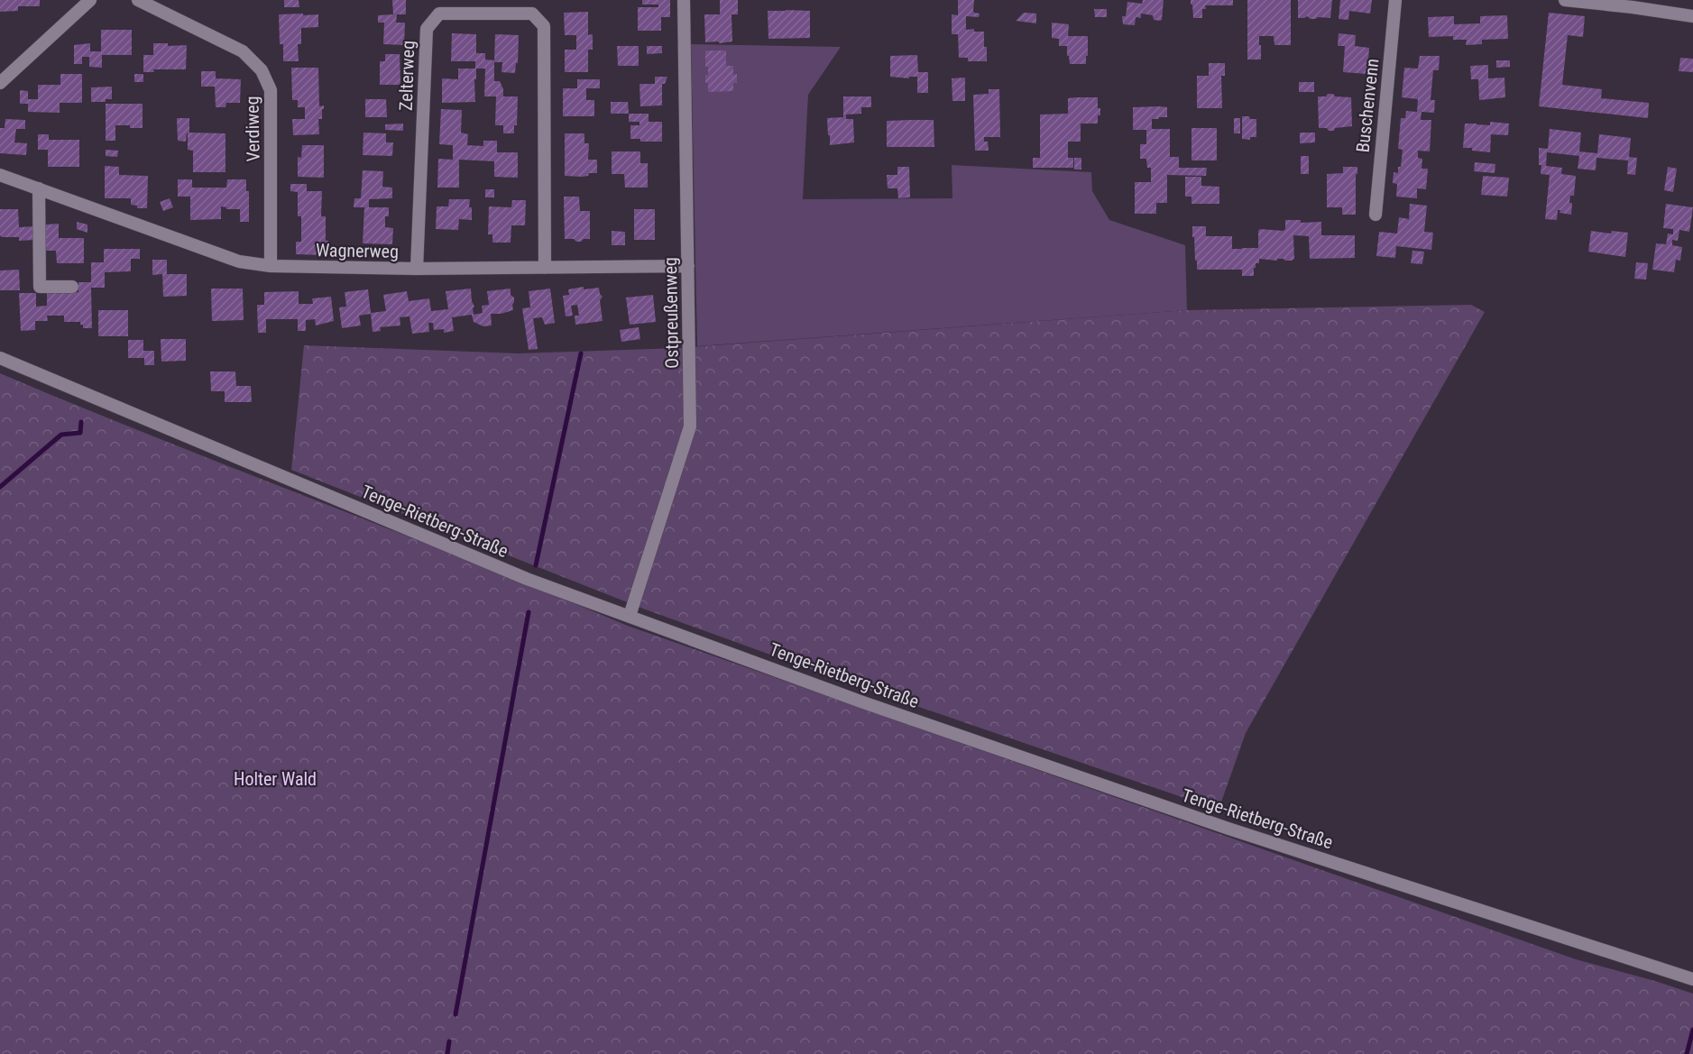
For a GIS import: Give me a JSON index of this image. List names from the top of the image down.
{
  "streets": {
    "street": [
      "Zelterweg",
      "Buschenvenn",
      "Verdiweg",
      "Wagnerweg",
      "Ostpreußenweg",
      "Tenge-Rietberg-Straße"
    ]
  },
  "crossings": [
    ["Zelterweg", "Wagnerweg"],
    ["Verdiweg", "Wagnerweg"],
    ["Wagnerweg", "Ostpreußenweg"],
    ["Ostpreußenweg", "Tenge-Rietberg-Straße"]
  ],
  "parks": ["Holter Wald"]
}
